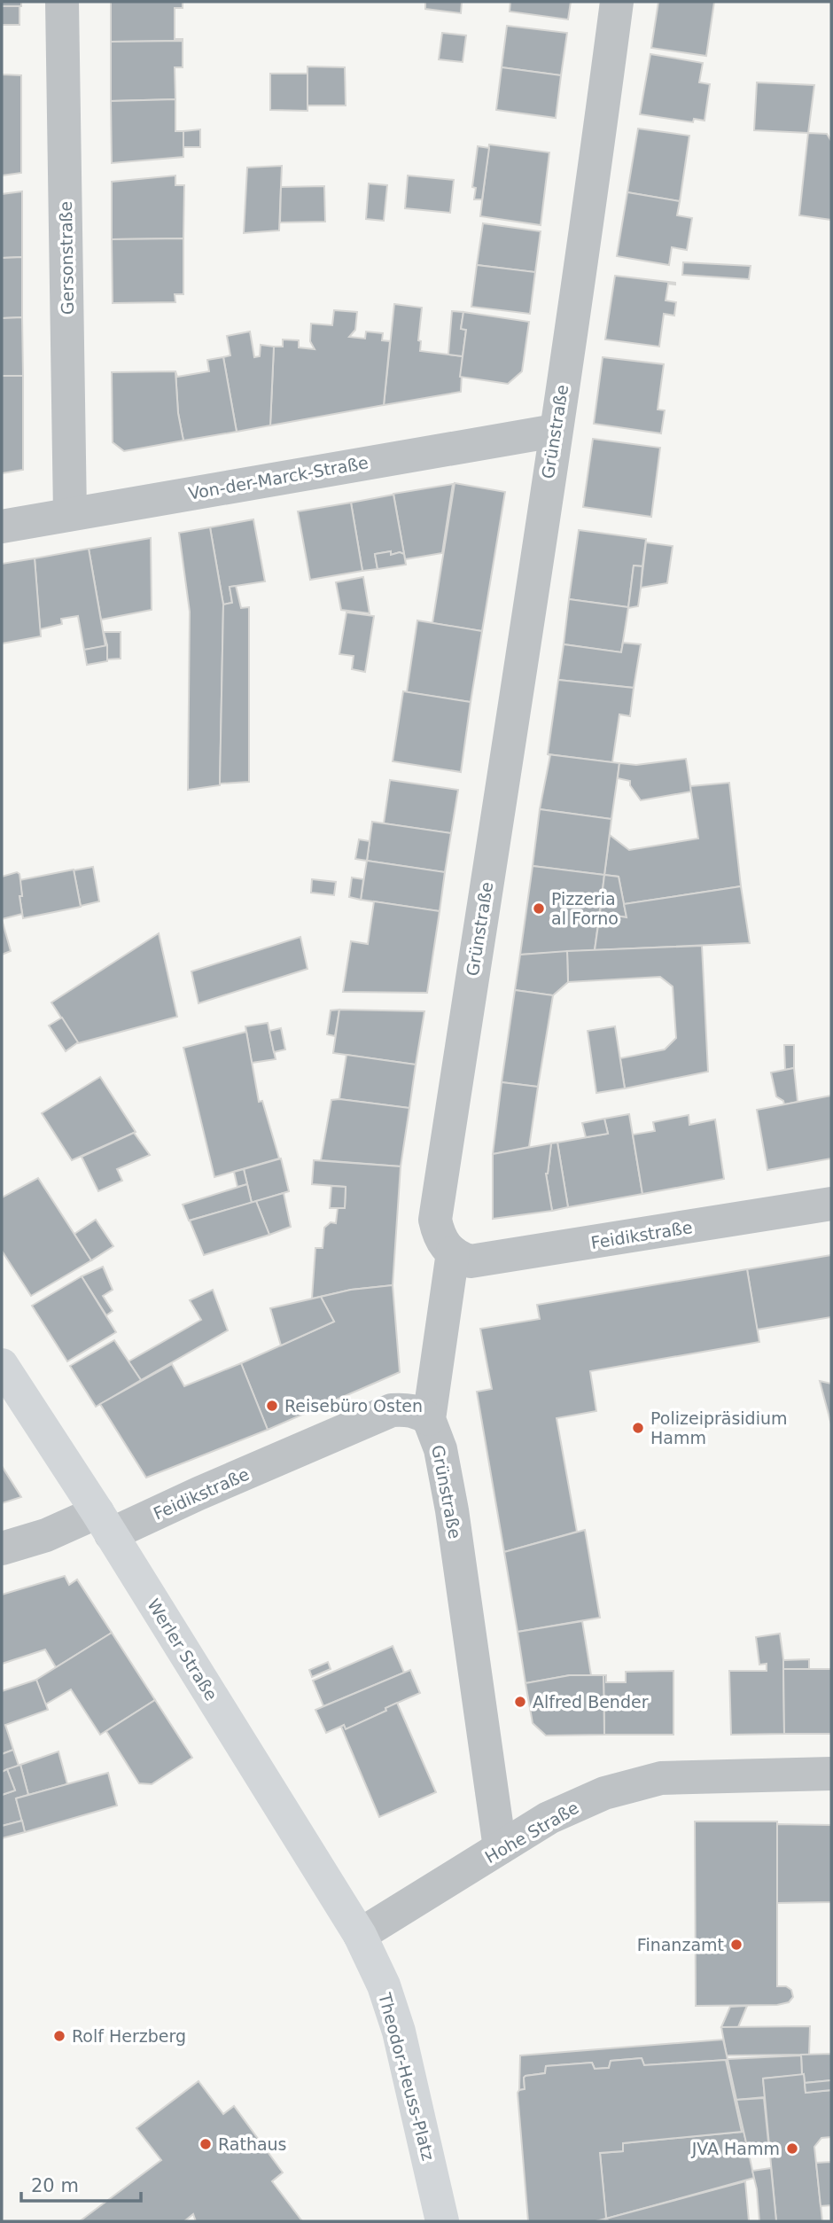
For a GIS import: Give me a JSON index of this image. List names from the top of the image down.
{
  "streets": {
    "main road": ["Werler Straße", "Theodor-Heuss-Platz"],
    "street": [
      "Gersonstraße",
      "Grünstraße",
      "Von-der-Marck-Straße",
      "Feidikstraße",
      "Hohe Straße"
    ]
  },
  "crossings": [
    ["Gersonstraße", "Von-der-Marck-Straße"],
    ["Grünstraße", "Von-der-Marck-Straße"],
    ["Grünstraße", "Feidikstraße"],
    ["Grünstraße", "Hohe Straße"],
    ["Feidikstraße", "Werler Straße"],
    ["Werler Straße", "Hohe Straße"],
    ["Werler Straße", "Theodor-Heuss-Platz"],
    ["Hohe Straße", "Theodor-Heuss-Platz"]
  ],
  "places": [
    "Pizzeria al Forno",
    "Reisebüro Osten",
    "Polizeipräsidium Hamm",
    "Alfred Bender",
    "Finanzamt",
    "Rolf Herzberg",
    "Rathaus",
    "JVA Hamm"
  ],
  "scale_bar": "20 m"
}
